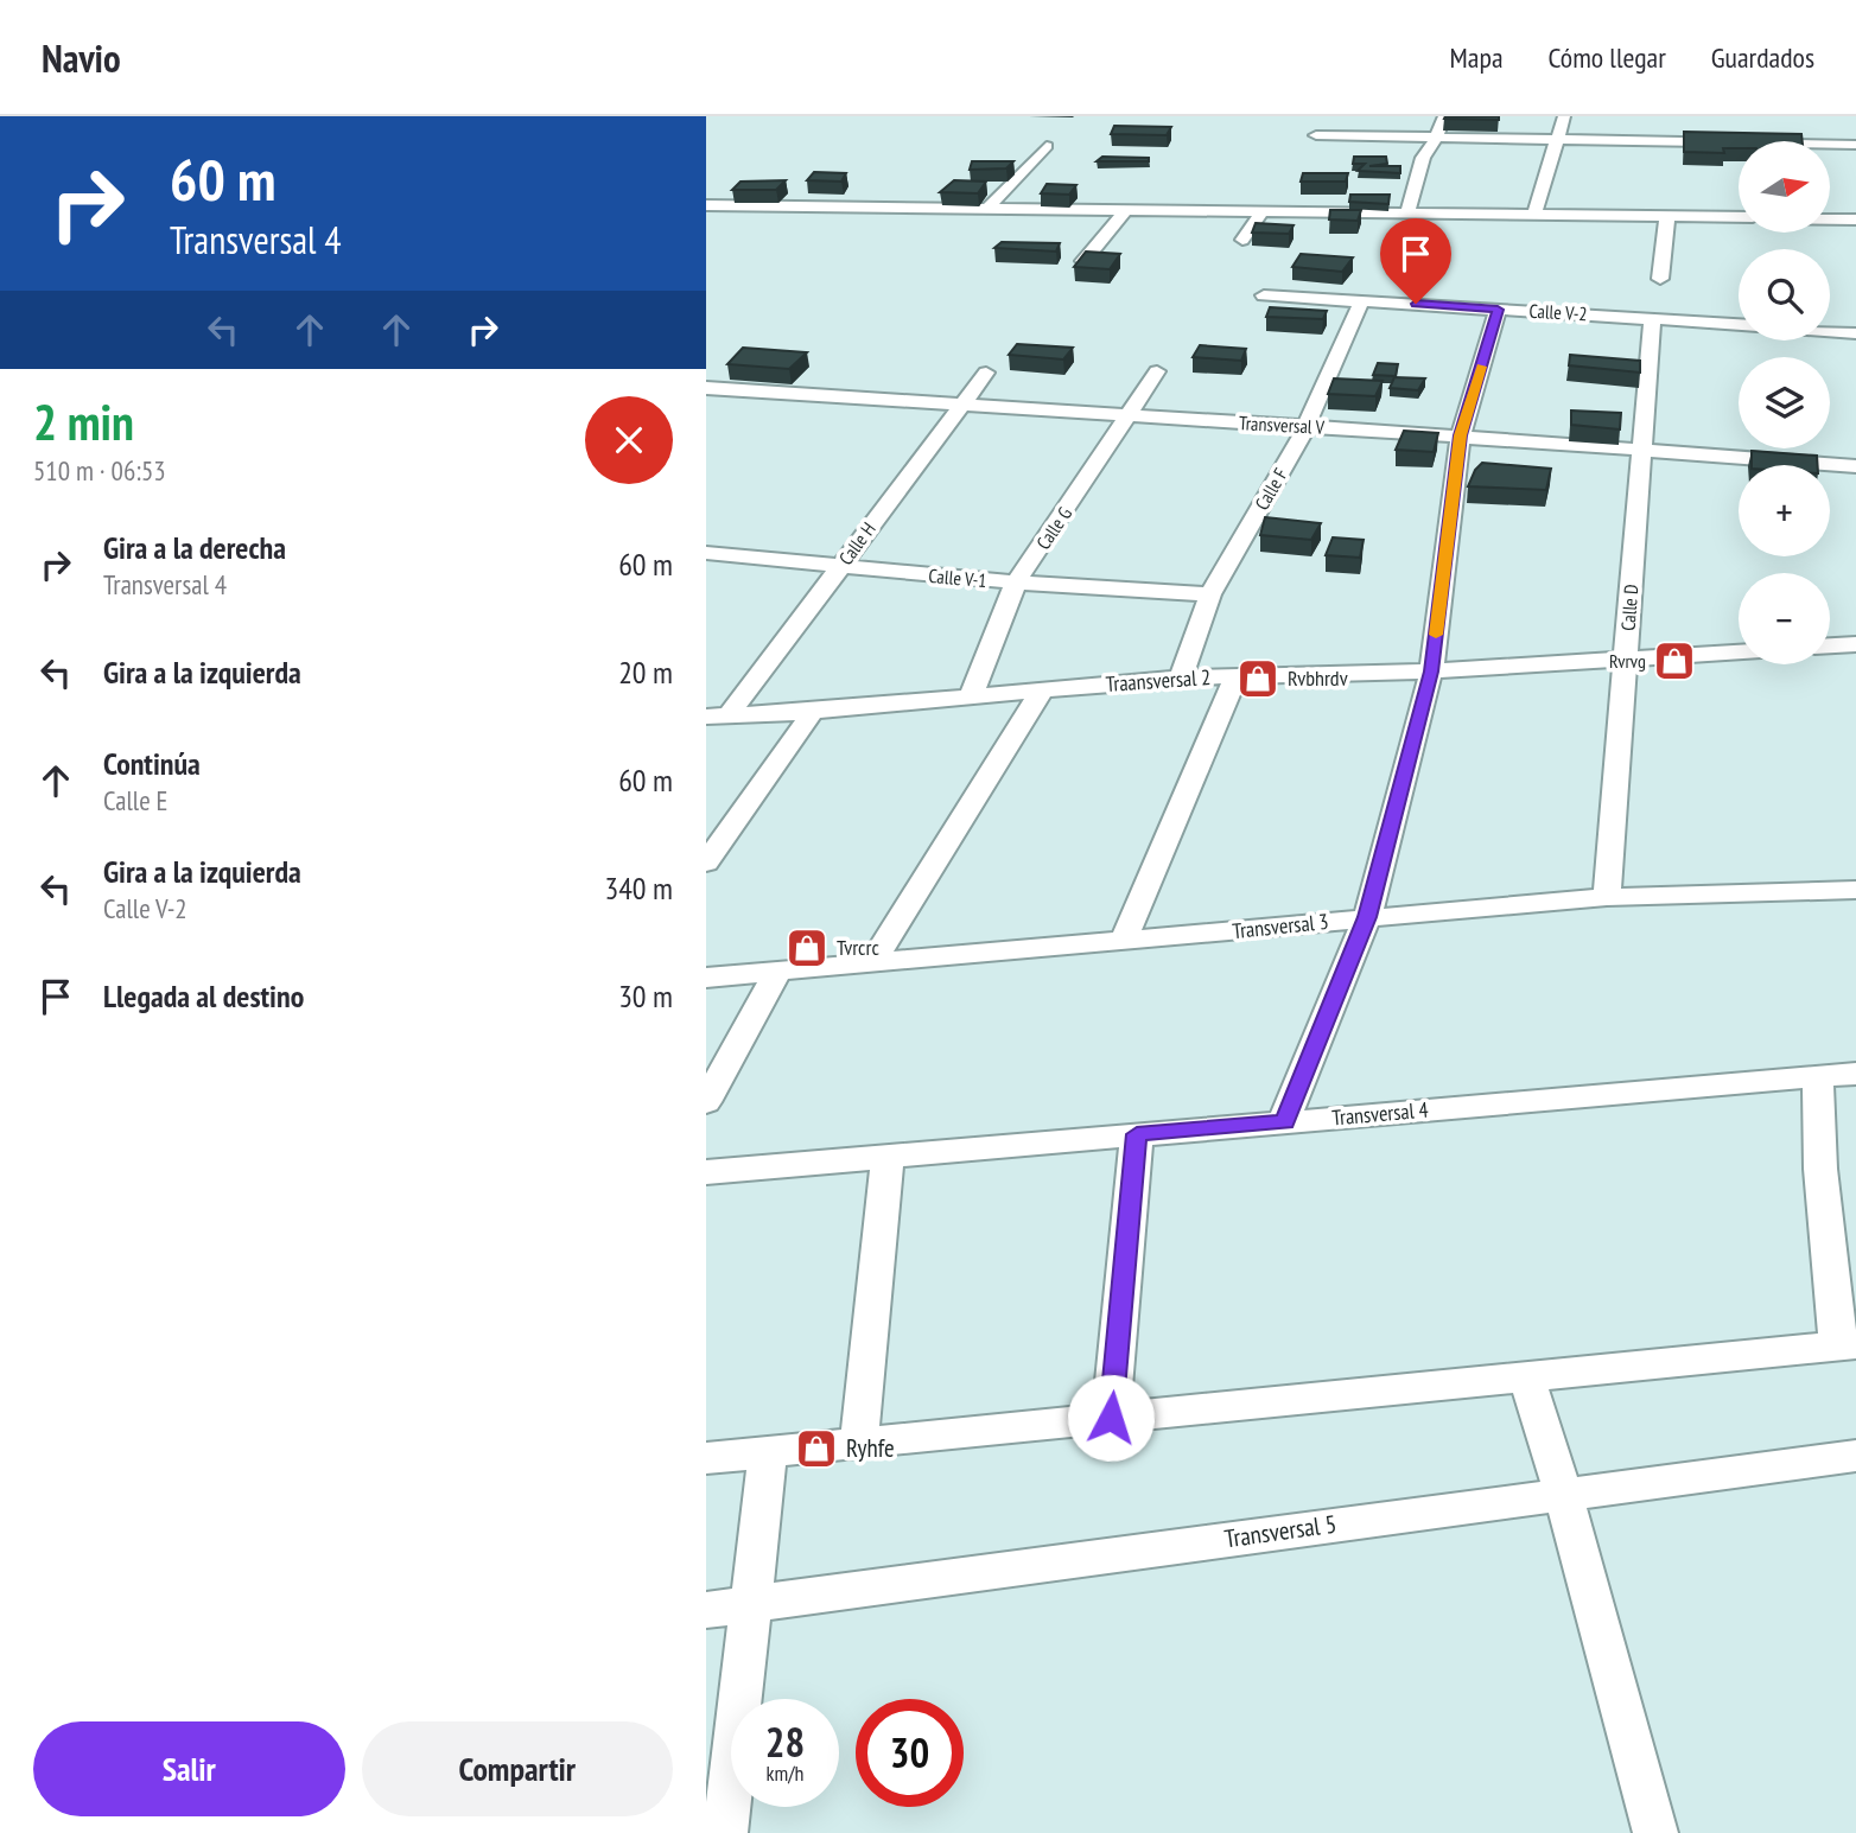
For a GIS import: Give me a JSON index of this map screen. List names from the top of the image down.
{
  "streets": {
    "street": [
      "Calle V-2",
      "Transversal V",
      "Calle F",
      "Calle G",
      "Calle H",
      "Calle V-1",
      "Calle D",
      "Traansversal 2",
      "Transversal 3",
      "Transversal 4",
      "Transversal 5"
    ]
  },
  "crossings": [
    ["Calle V-2", "Calle F"],
    ["Calle V-2", "Calle D"],
    ["Transversal V", "Calle F"],
    ["Transversal V", "Calle G"],
    ["Transversal V", "Calle H"],
    ["Transversal V", "Calle D"],
    ["Calle F", "Calle V-1"],
    ["Calle F", "Traansversal 2"],
    ["Calle G", "Calle V-1"],
    ["Calle G", "Traansversal 2"],
    ["Calle H", "Calle V-1"],
    ["Calle H", "Traansversal 2"],
    ["Calle D", "Traansversal 2"],
    ["Calle D", "Transversal 3"]
  ],
  "places": {
    "shop": [
      "Rvrvg",
      "Rvbhrdv",
      "Tvrcrc",
      "Ryhfe"
    ]
  },
  "north": "right",
  "page": {
    "header": "Navio",
    "nav": ["Mapa", "Cómo llegar", "Guardados"],
    "turn": ["60 m", "Transversal 4"],
    "map_buttons": ["+", "−"],
    "heading": ["2 min", "510 m · 06:53"],
    "list": [
      {
        "name": "Gira a la derecha",
        "note": "Transversal 4",
        "value": "60 m"
      },
      {
        "name": "Gira a la izquierda",
        "value": "20 m"
      },
      {
        "name": "Continúa",
        "note": "Calle E",
        "value": "60 m"
      },
      {
        "name": "Gira a la izquierda",
        "note": "Calle V-2",
        "value": "340 m"
      },
      {
        "name": "Llegada al destino",
        "value": "30 m"
      }
    ],
    "speed": "28 km/h",
    "limit": "30",
    "buttons": ["Salir", "Compartir"]
  }
}
